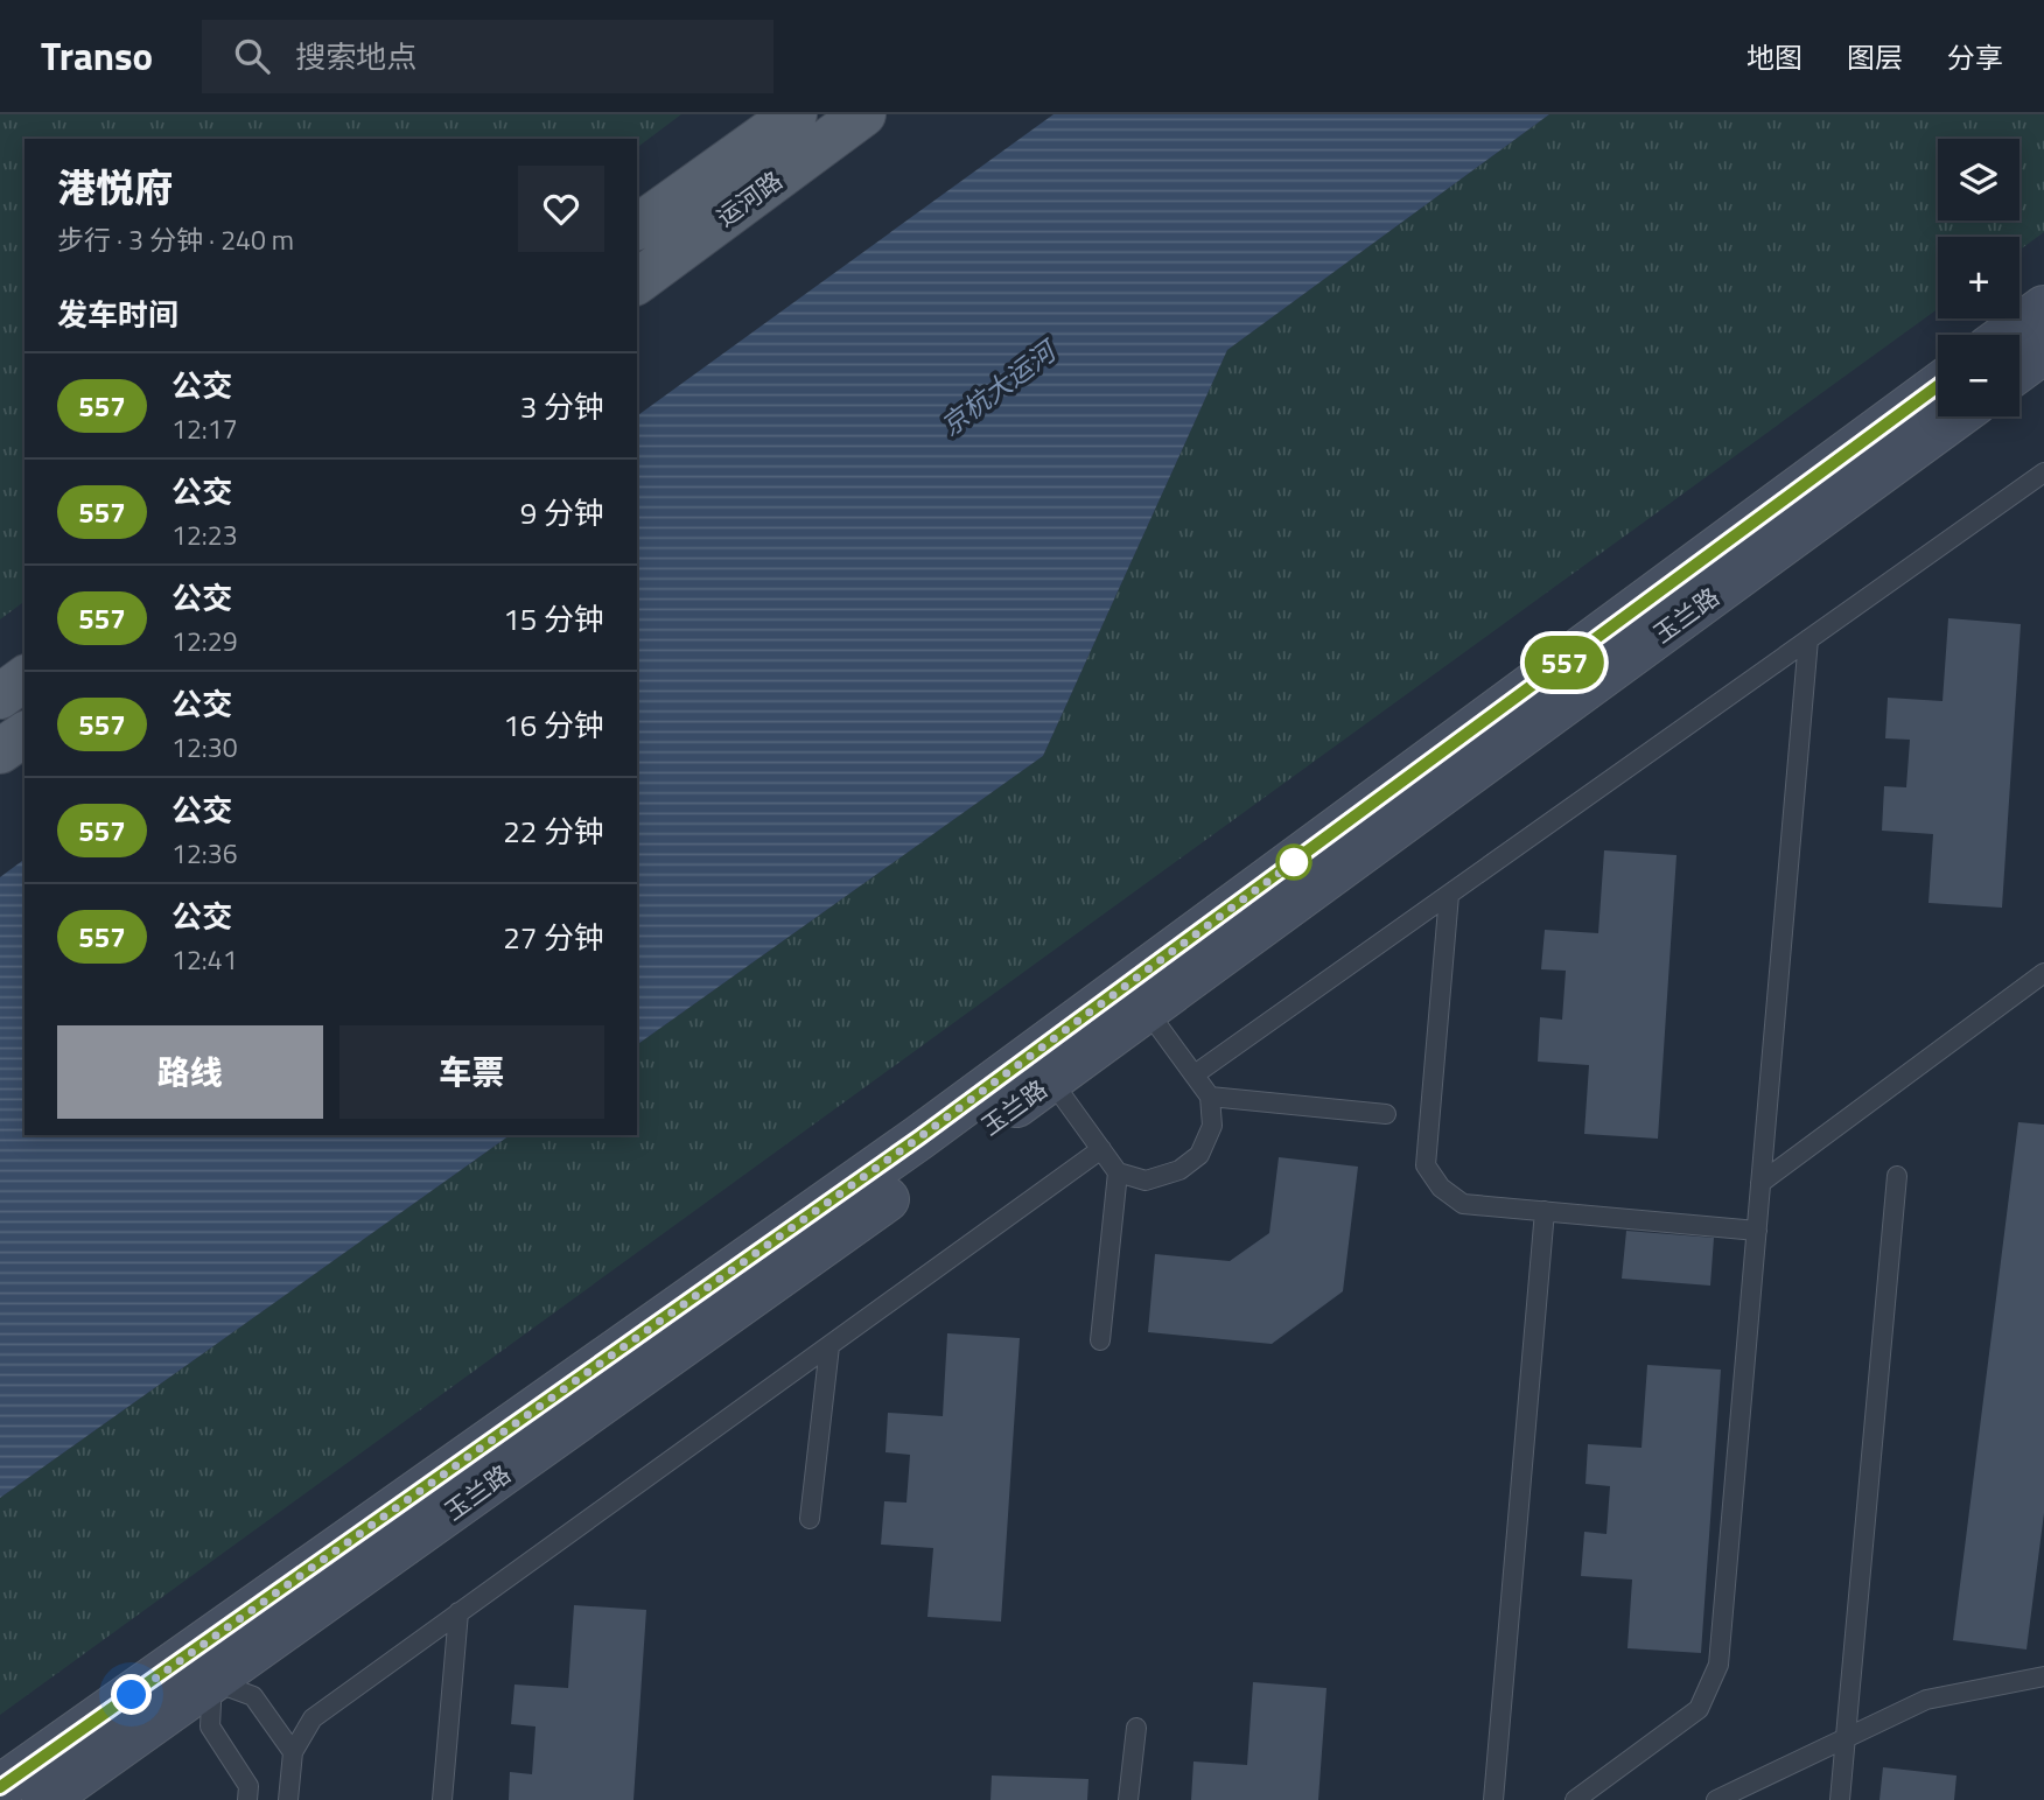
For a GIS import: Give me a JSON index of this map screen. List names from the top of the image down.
{
  "streets": {
    "main road": ["运河路"],
    "street": ["玉兰路"]
  },
  "water": ["京杭大运河"],
  "lines": ["bus line 557"],
  "page": {
    "header": "Transo",
    "search": "搜索地点",
    "nav": ["地图", "图层", "分享"],
    "on_map": "557",
    "map_buttons": ["+", "−"],
    "heading": [
      ["港悦府", "步行 · 3 分钟 · 240 m"],
      "发车时间"
    ],
    "list": [
      {
        "mark": "557",
        "name": "公交",
        "note": "12:17",
        "value": "3 分钟"
      },
      {
        "mark": "557",
        "name": "公交",
        "note": "12:23",
        "value": "9 分钟"
      },
      {
        "mark": "557",
        "name": "公交",
        "note": "12:29",
        "value": "15 分钟"
      },
      {
        "mark": "557",
        "name": "公交",
        "note": "12:30",
        "value": "16 分钟"
      },
      {
        "mark": "557",
        "name": "公交",
        "note": "12:36",
        "value": "22 分钟"
      },
      {
        "mark": "557",
        "name": "公交",
        "note": "12:41",
        "value": "27 分钟"
      }
    ],
    "buttons": ["路线", "车票"]
  }
}
